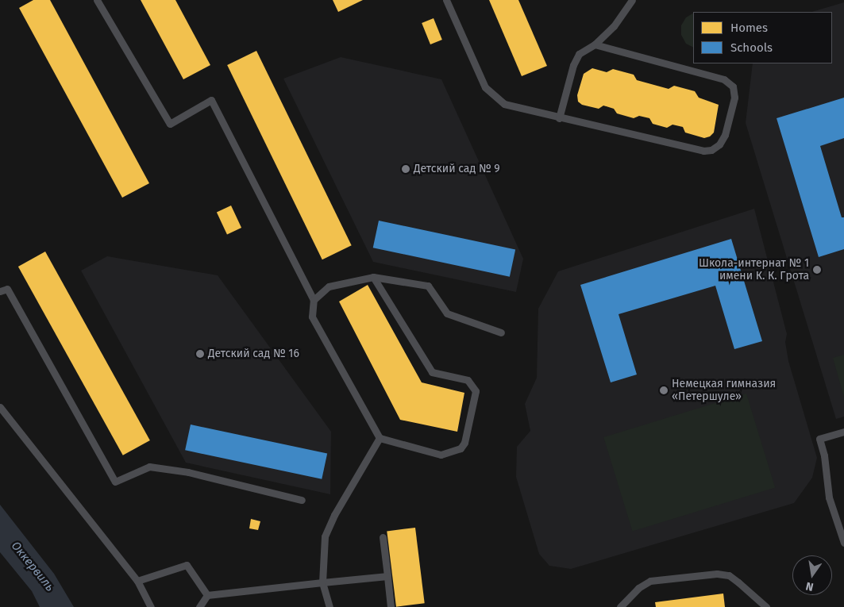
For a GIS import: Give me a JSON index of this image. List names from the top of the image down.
{
  "water": ["Оккервиль"],
  "places": [
    "Детский сад № 9",
    "Школа-интернат № 1 имени К. К. Грота",
    "Детский сад № 16",
    "Немецкая гимназия «Петершуле»"
  ],
  "legend": ["Homes", "Schools"],
  "north": "bottom"
}
